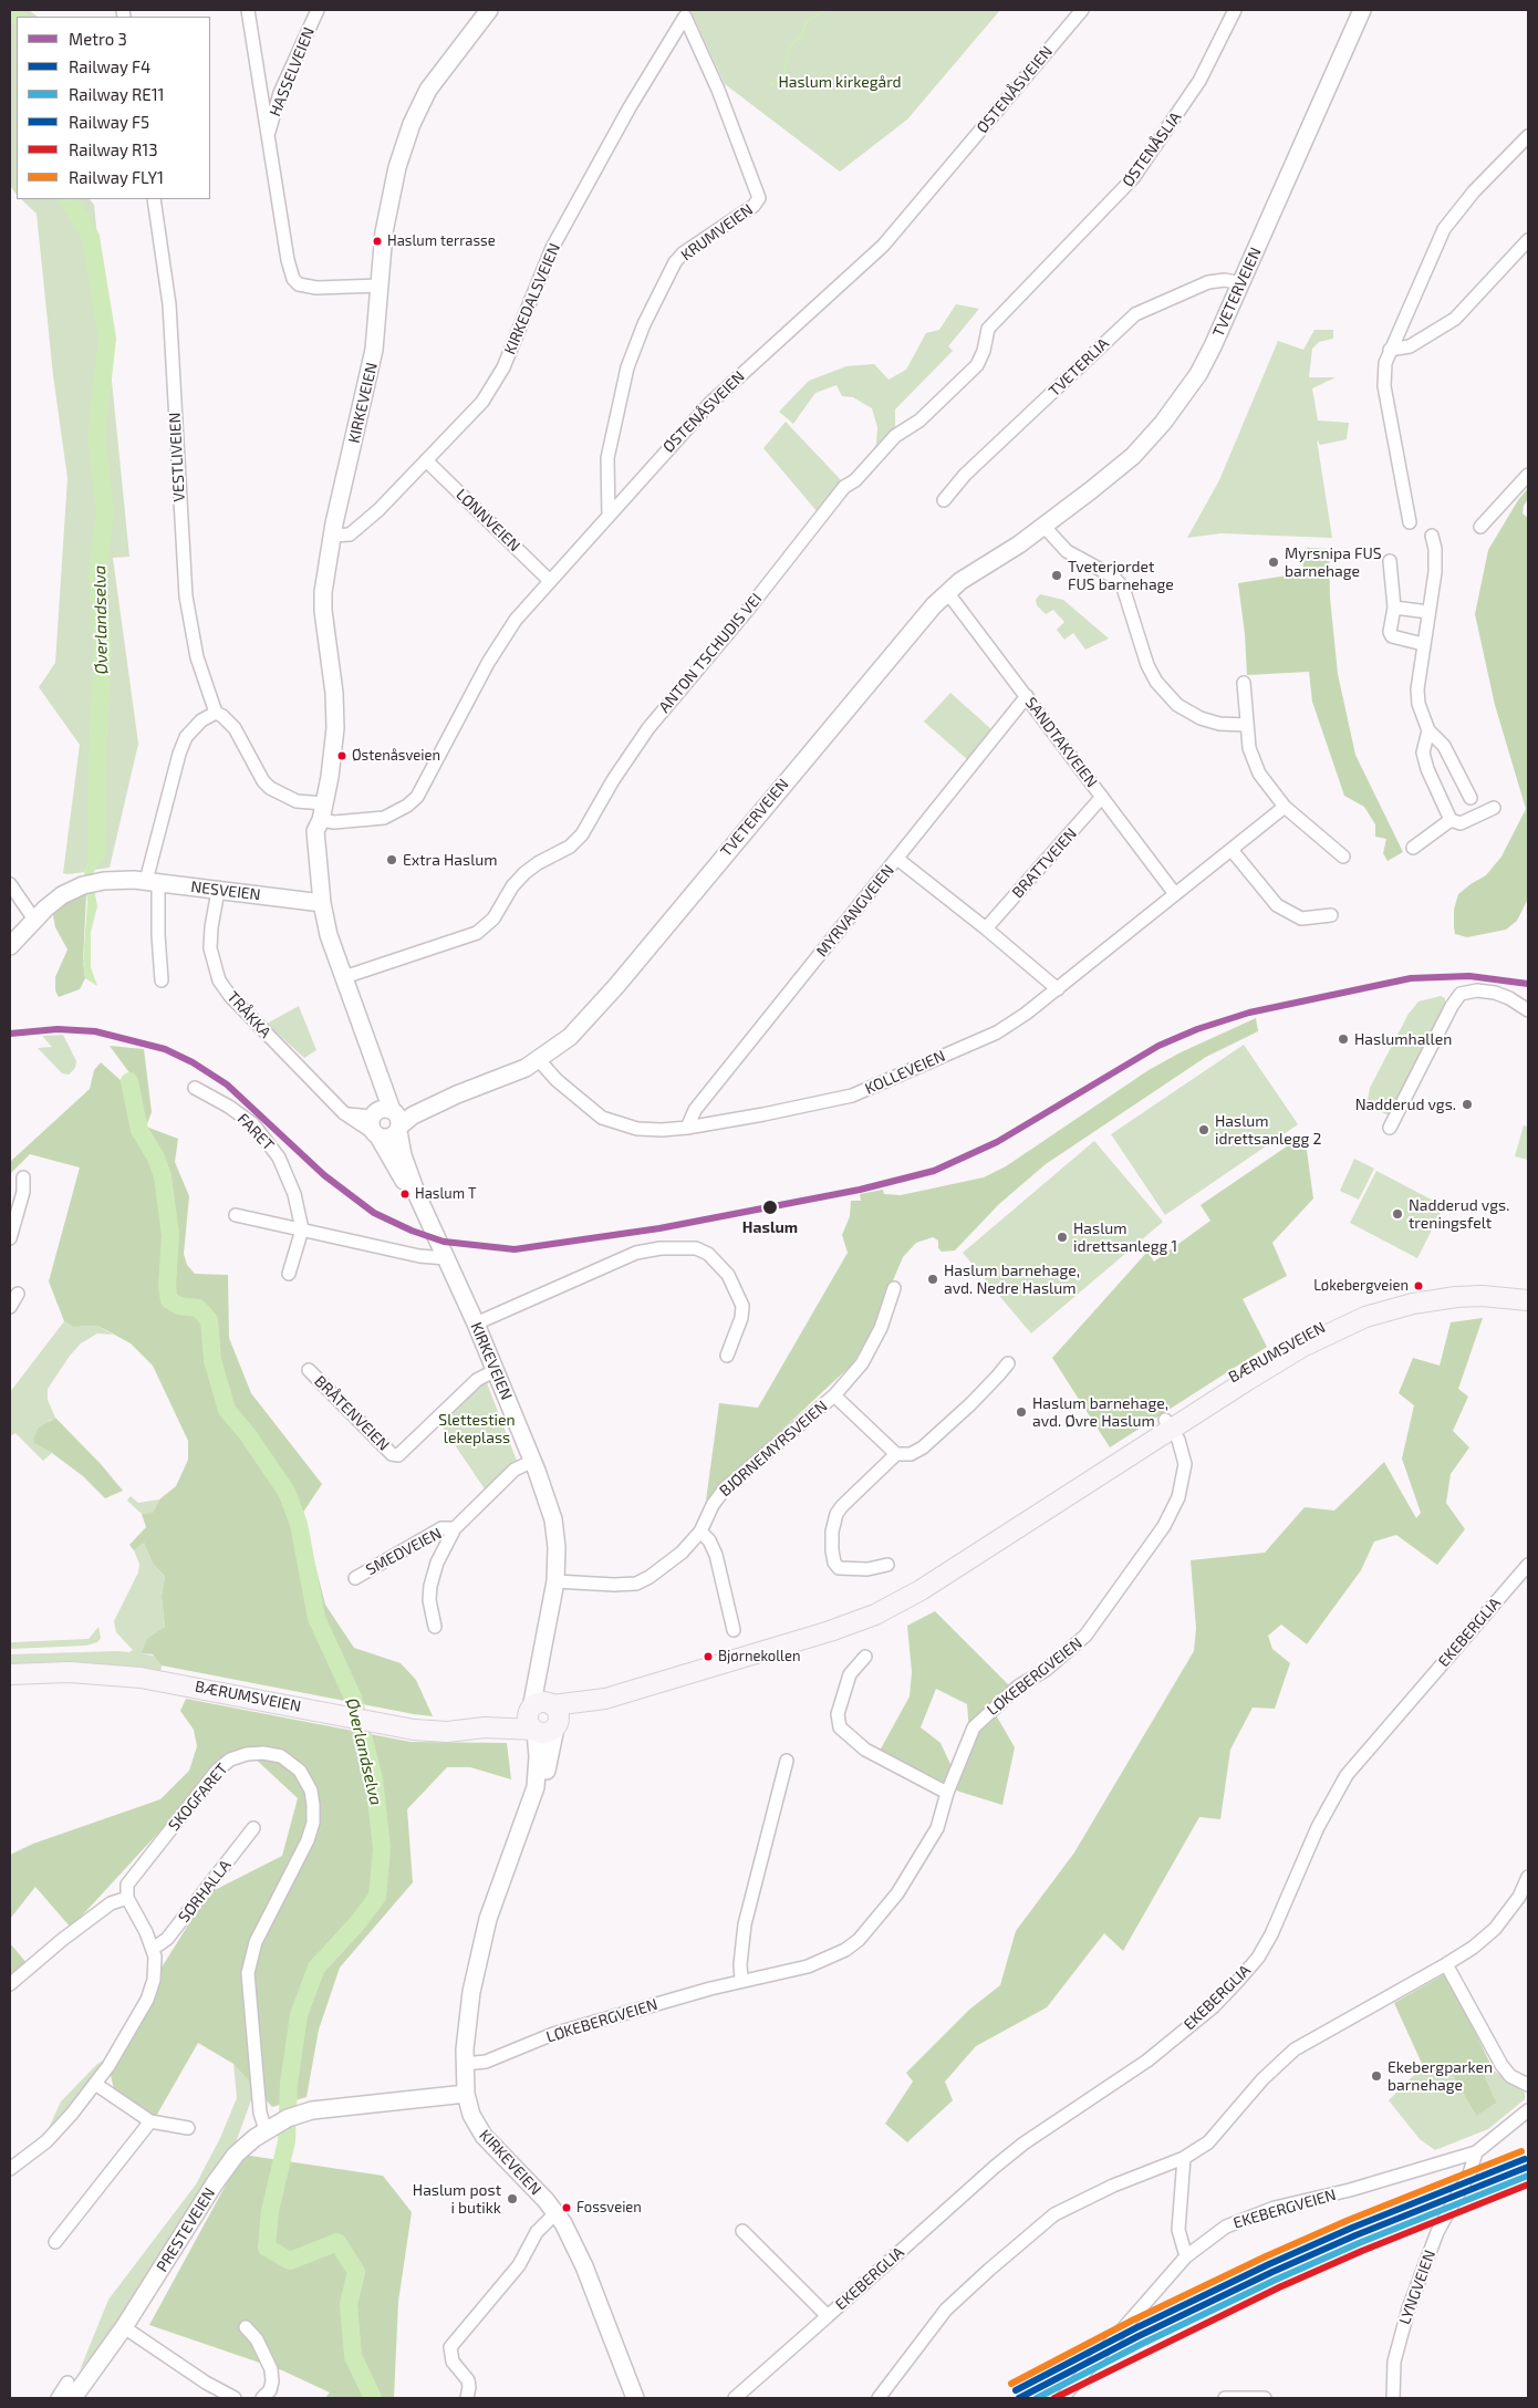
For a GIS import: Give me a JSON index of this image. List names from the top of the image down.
{
  "streets": {
    "main road": [
      "TVETERVEIEN",
      "KIRKEVEIEN",
      "NESVEIEN",
      "BÆRUMSVEIEN",
      "PRESTEVEIEN"
    ],
    "street": [
      "HASSELVEIEN",
      "ØSTENÅSVEIEN",
      "ØSTENÅSLIA",
      "KRUMVEIEN",
      "KIRKEDALSVEIEN",
      "TVETERLIA",
      "VESTLIVEIEN",
      "LØNNVEIEN",
      "ANTON TSCHUDIS VEI",
      "SANDTAKVEIEN",
      "BRATTVEIEN",
      "MYRVANGVEIEN",
      "TRÅKKA",
      "KOLLEVEIEN",
      "FARET",
      "BRÅTENVEIEN",
      "BJØRNEMYRSVEIEN",
      "SMEDVEIEN",
      "EKEBERGLIA",
      "LØKEBERGVEIEN",
      "SKOGFARET",
      "SØRHALLA",
      "EKEBERGVEIEN",
      "LYNGVEIEN"
    ]
  },
  "crossings": [
    ["ØSTENÅSVEIEN", "KRUMVEIEN"],
    ["ØSTENÅSVEIEN", "KIRKEVEIEN"],
    ["ØSTENÅSVEIEN", "VESTLIVEIEN"],
    ["ØSTENÅSVEIEN", "LØNNVEIEN"],
    ["ØSTENÅSLIA", "ANTON TSCHUDIS VEI"],
    ["KRUMVEIEN", "KIRKEDALSVEIEN"],
    ["TVETERVEIEN", "TVETERLIA"],
    ["TVETERVEIEN", "KIRKEVEIEN"],
    ["TVETERVEIEN", "SANDTAKVEIEN"],
    ["TVETERVEIEN", "KOLLEVEIEN"],
    ["KIRKEDALSVEIEN", "KIRKEVEIEN"],
    ["KIRKEDALSVEIEN", "LØNNVEIEN"],
    ["KIRKEVEIEN", "VESTLIVEIEN"],
    ["KIRKEVEIEN", "ANTON TSCHUDIS VEI"],
    ["KIRKEVEIEN", "NESVEIEN"],
    ["KIRKEVEIEN", "TRÅKKA"],
    ["KIRKEVEIEN", "BÆRUMSVEIEN"],
    ["KIRKEVEIEN", "BRÅTENVEIEN"],
    ["KIRKEVEIEN", "BJØRNEMYRSVEIEN"],
    ["KIRKEVEIEN", "SMEDVEIEN"],
    ["KIRKEVEIEN", "LØKEBERGVEIEN"],
    ["KIRKEVEIEN", "PRESTEVEIEN"],
    ["SANDTAKVEIEN", "BRATTVEIEN"],
    ["SANDTAKVEIEN", "MYRVANGVEIEN"],
    ["SANDTAKVEIEN", "KOLLEVEIEN"],
    ["NESVEIEN", "TRÅKKA"],
    ["MYRVANGVEIEN", "KOLLEVEIEN"],
    ["BÆRUMSVEIEN", "LØKEBERGVEIEN"],
    ["SKOGFARET", "PRESTEVEIEN"],
    ["EKEBERGVEIEN", "LYNGVEIEN"]
  ],
  "water": ["Øverlandselva"],
  "parks": ["Haslum kirkegård", "Slettestien lekeplass"],
  "places": [
    "Haslum terrasse",
    "Myrsnipa FUS barnehage",
    "Tveterjordet FUS barnehage",
    "Østenåsveien",
    "Extra Haslum",
    "Haslumhallen",
    "Nadderud vgs.",
    "Haslum idrettsanlegg 2",
    "Haslum T",
    "Haslum",
    "Nadderud vgs. treningsfelt",
    "Haslum idrettsanlegg 1",
    "Haslum barnehage, avd. Nedre Haslum",
    "Løkebergveien",
    "Haslum barnehage, avd. Øvre Haslum",
    "Bjørnekollen",
    "Ekebergparken barnehage",
    "Haslum post i butikk",
    "Fossveien"
  ],
  "lines": [
    "metro line 3",
    "rail line FLY1",
    "rail line F5",
    "rail line F4",
    "rail line RE11",
    "rail line R13"
  ],
  "legend": [
    "Metro 3",
    "Railway F4",
    "Railway RE11",
    "Railway F5",
    "Railway R13",
    "Railway FLY1"
  ]
}
